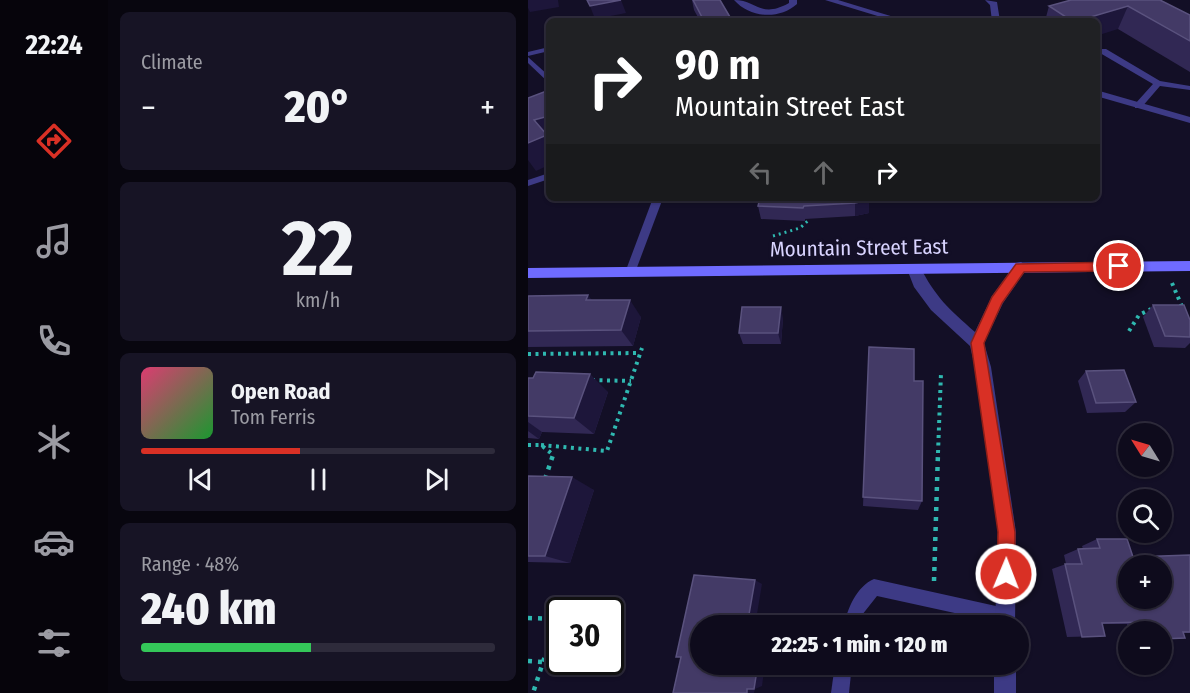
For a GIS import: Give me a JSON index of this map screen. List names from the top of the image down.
{
  "streets": {
    "main road": ["Mountain Street East"]
  },
  "north": "top left",
  "page": {
    "tabs": "22:24",
    "tile": [
      "Climate",
      ["22", "km/h"],
      ["Range · 48%", "240 km"]
    ],
    "turn": ["90 m", "Mountain Street East"],
    "heat": ["−", "20°", "+"],
    "song": ["Open Road", "Tom Ferris"],
    "map_buttons": ["+", "−"],
    "limit": "30",
    "trip": "22:25 · 1 min · 120 m"
  }
}
